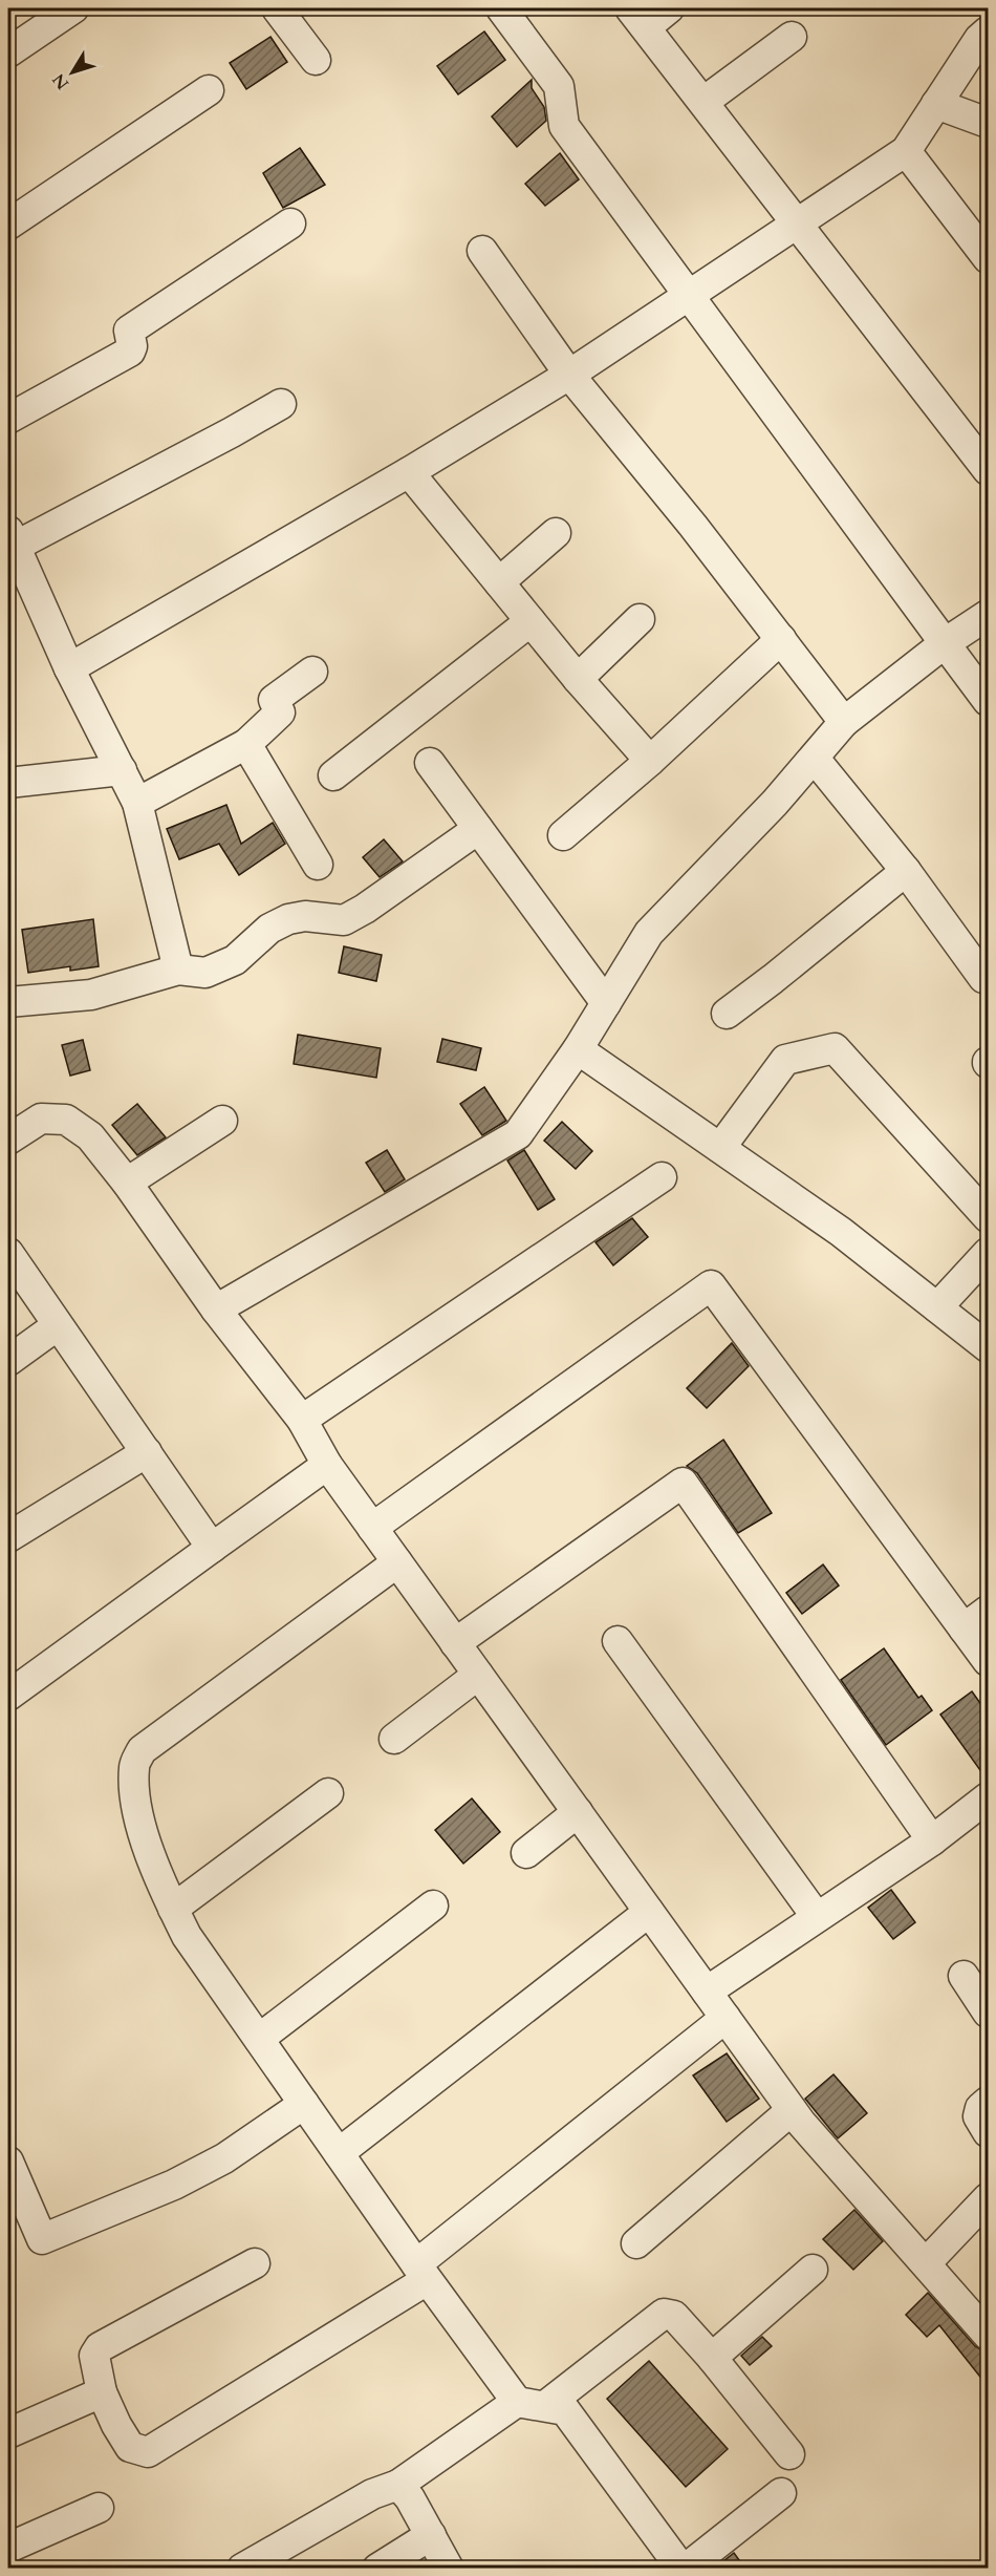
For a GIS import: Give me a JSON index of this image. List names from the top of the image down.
{
  "north": "bottom left"
}
